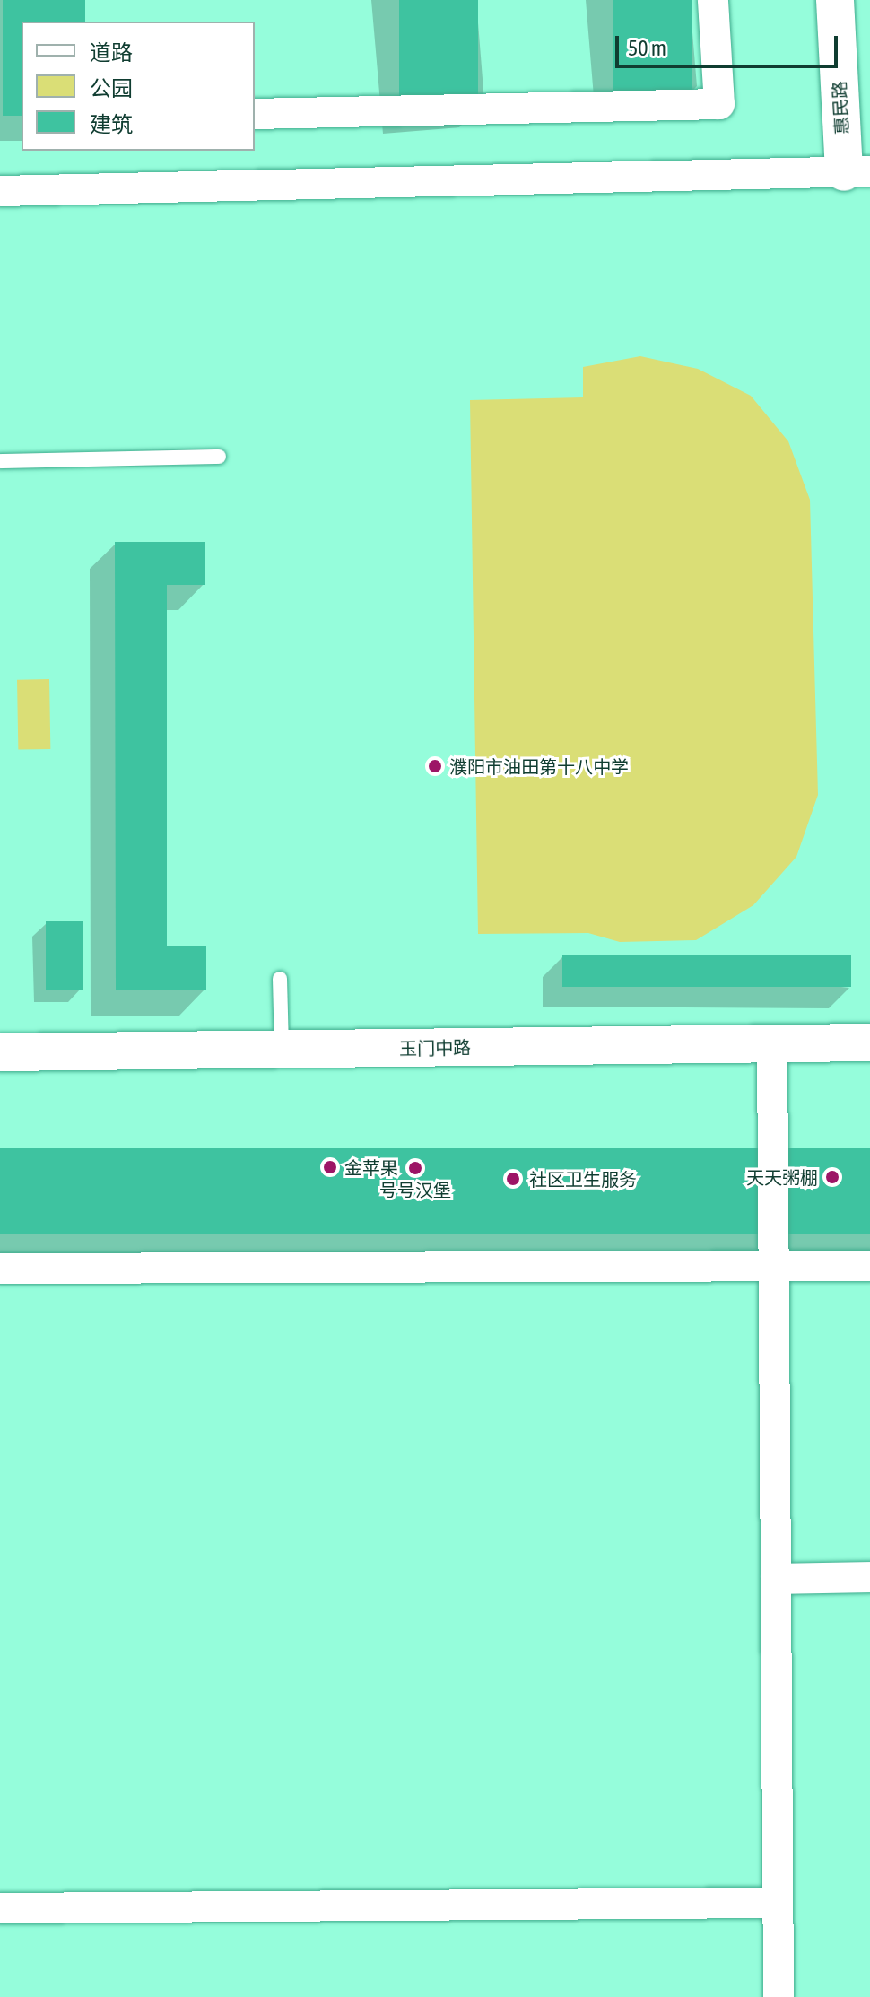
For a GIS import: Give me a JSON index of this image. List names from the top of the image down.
{
  "streets": {
    "street": ["惠民路", "玉门中路"]
  },
  "places": [
    "濮阳市油田第十八中学",
    "金苹果",
    "号号汉堡",
    "天天粥棚",
    "社区卫生服务"
  ],
  "legend": ["道路", "公园", "建筑"],
  "scale_bar": "50 m"
}
